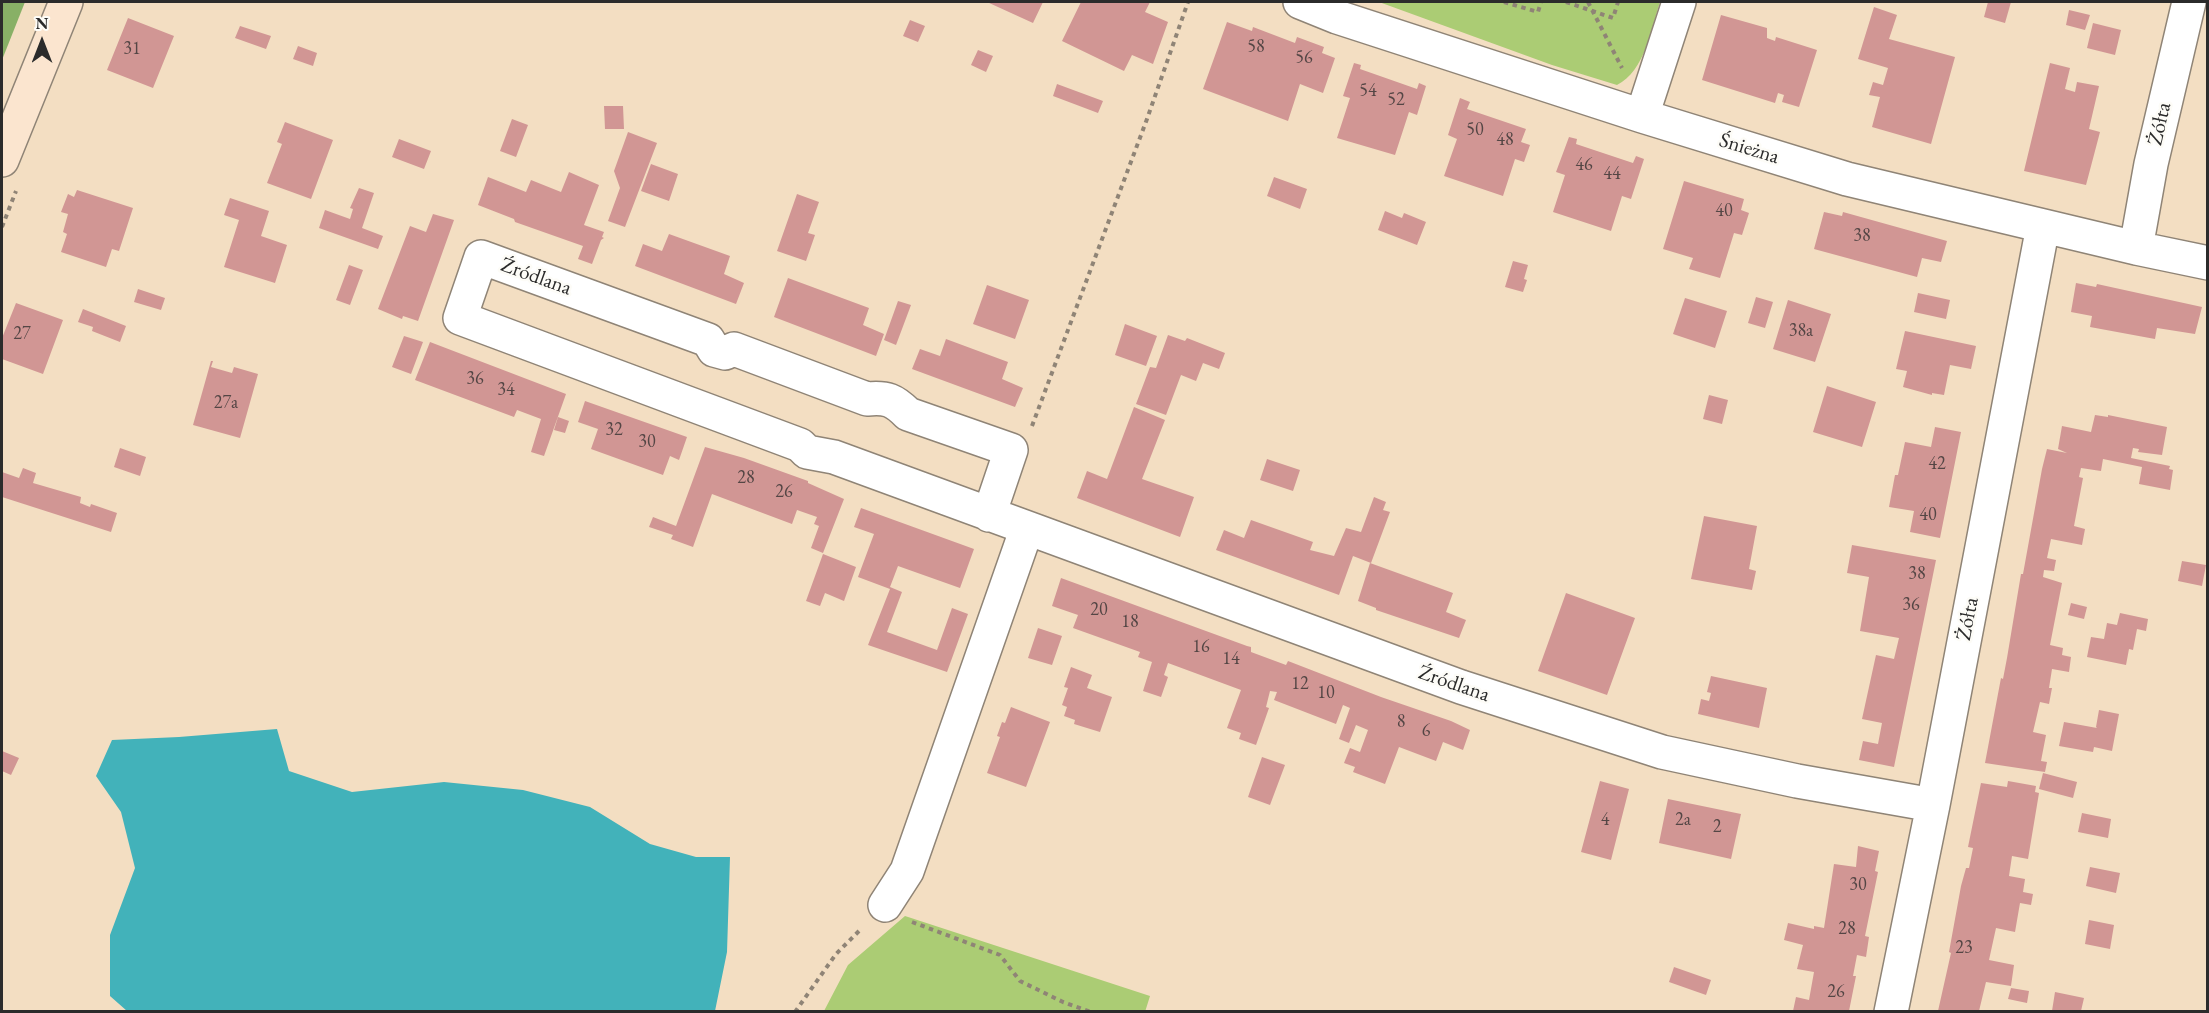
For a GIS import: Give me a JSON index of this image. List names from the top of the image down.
{
  "streets": {
    "street": ["Żółta", "Śnieżna", "Źródlana"]
  },
  "crossings": [
    ["Żółta", "Śnieżna"],
    ["Żółta", "Źródlana"]
  ],
  "house_numbers": [
    "58",
    "31",
    "56",
    "54",
    "52",
    "50",
    "48",
    "46",
    "44",
    "40",
    "38",
    "38a",
    "27",
    "36",
    "34",
    "27a",
    "32",
    "30",
    "42",
    "28",
    "26",
    "40",
    "38",
    "36",
    "20",
    "18",
    "16",
    "14",
    "12",
    "10",
    "8",
    "6",
    "4",
    "2a",
    "2",
    "30",
    "28",
    "23",
    "26"
  ],
  "north": "top"
}
